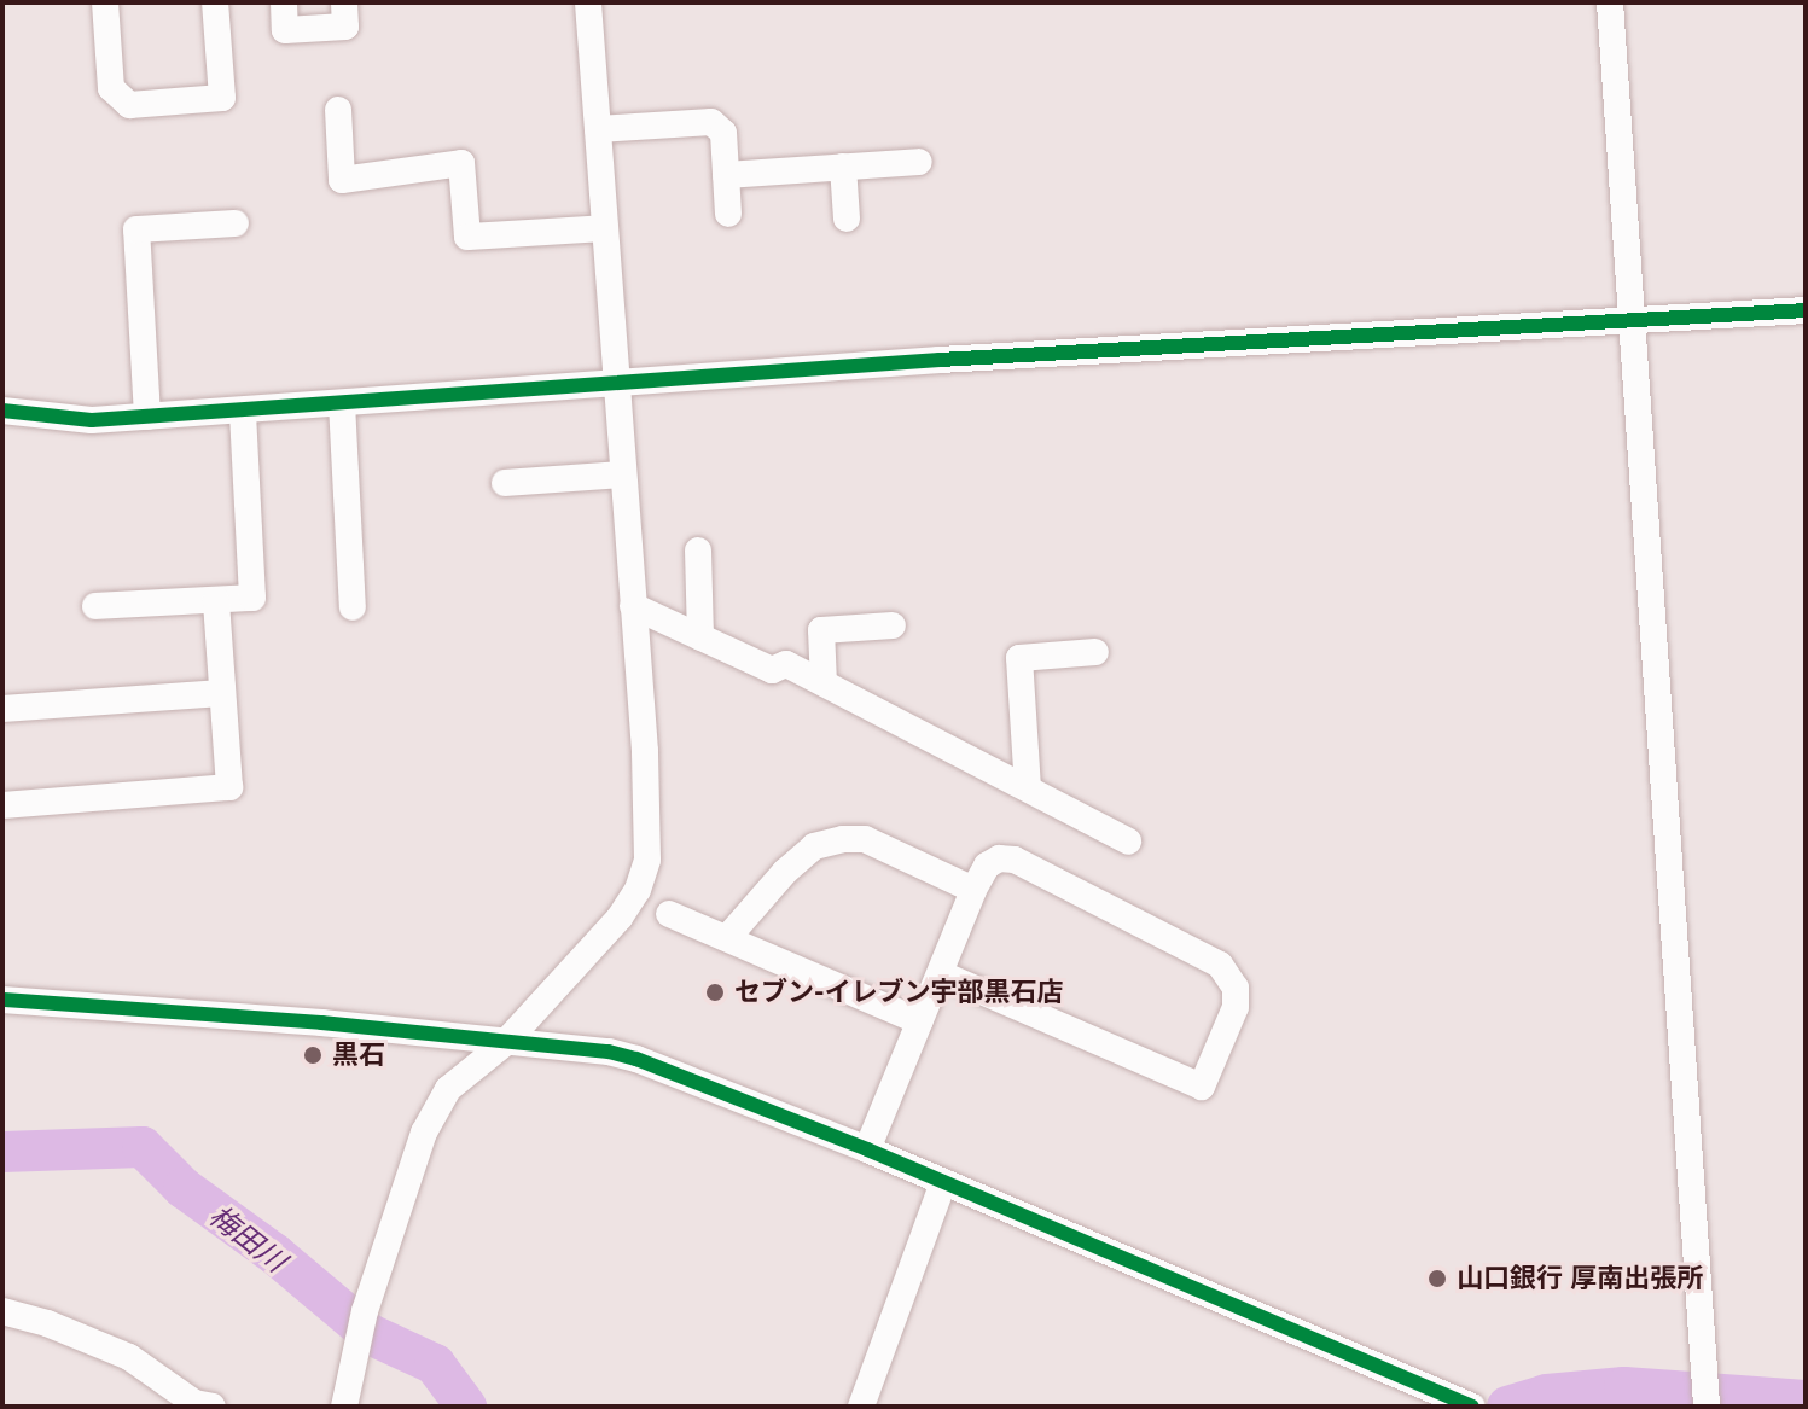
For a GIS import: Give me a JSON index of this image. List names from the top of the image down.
{
  "water": ["梅田川"],
  "places": ["セブン-イレブン宇部黒石店", "黒石", "山口銀行 厚南出張所"]
}
